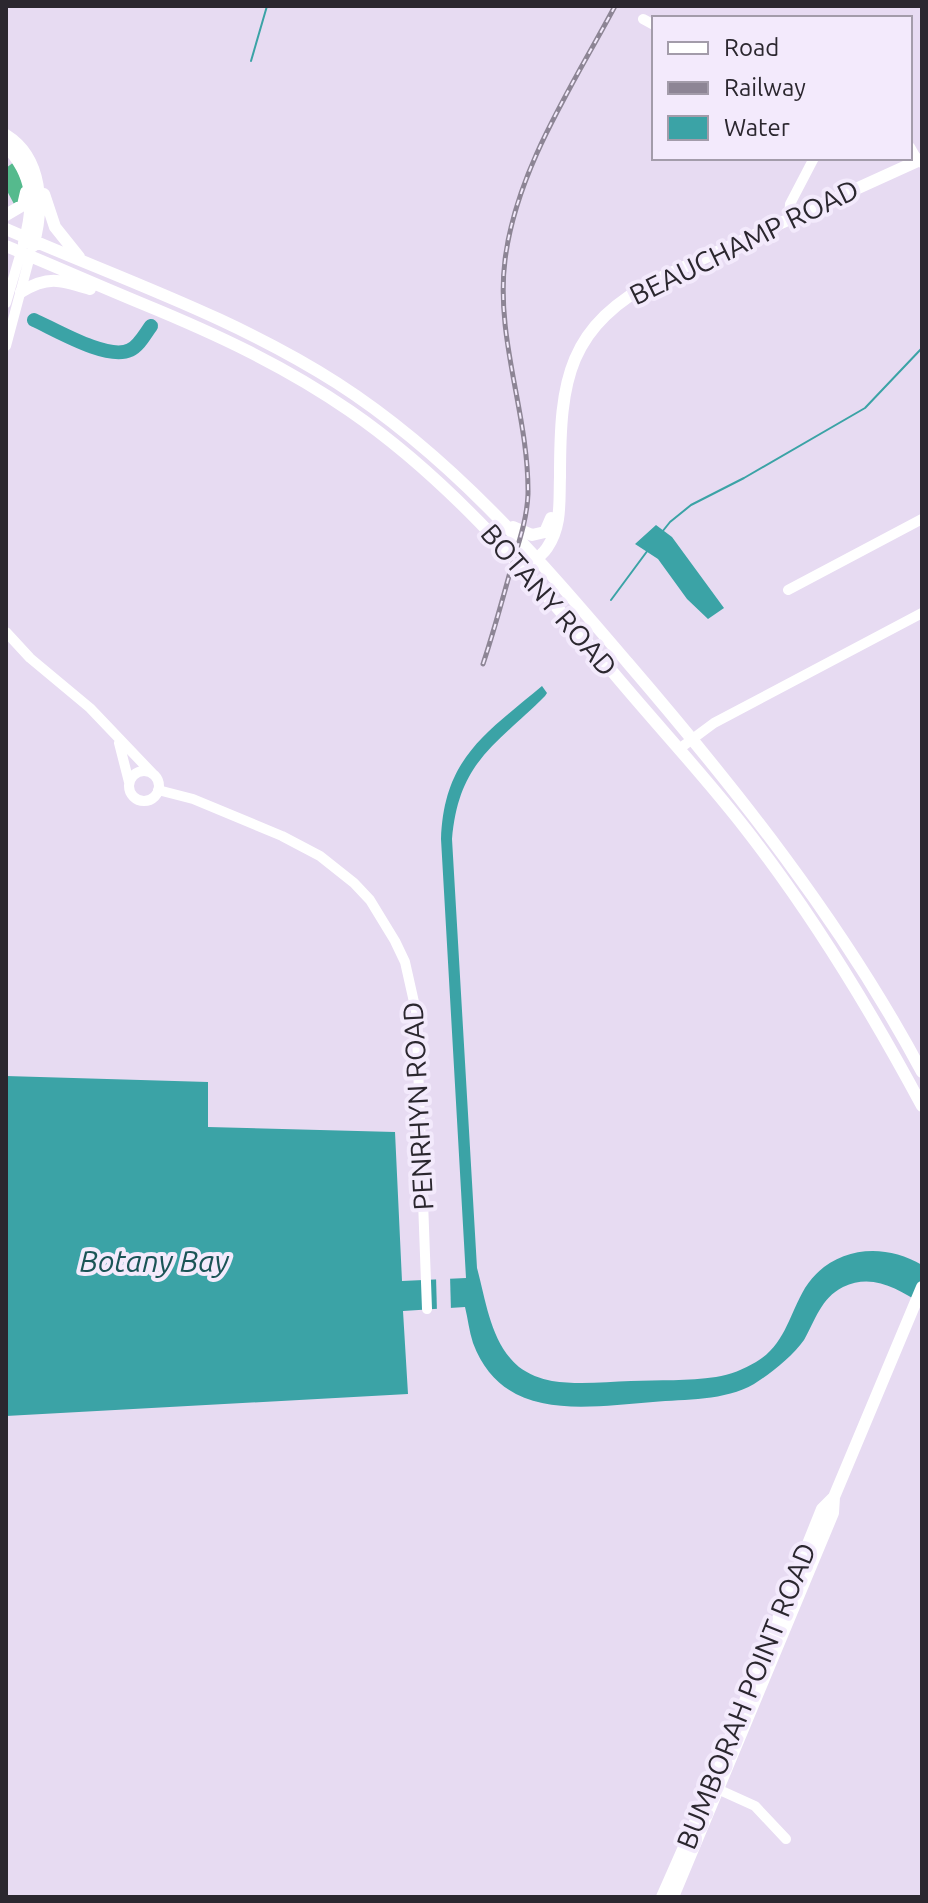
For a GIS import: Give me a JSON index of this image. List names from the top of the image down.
{
  "streets": {
    "main road": ["BEAUCHAMP ROAD", "BOTANY ROAD", "BUMBORAH POINT ROAD"],
    "street": ["PENRHYN ROAD"]
  },
  "crossings": [
    ["BEAUCHAMP ROAD", "BOTANY ROAD"]
  ],
  "water": ["Botany Bay"],
  "legend": ["Road", "Railway", "Water"]
}
